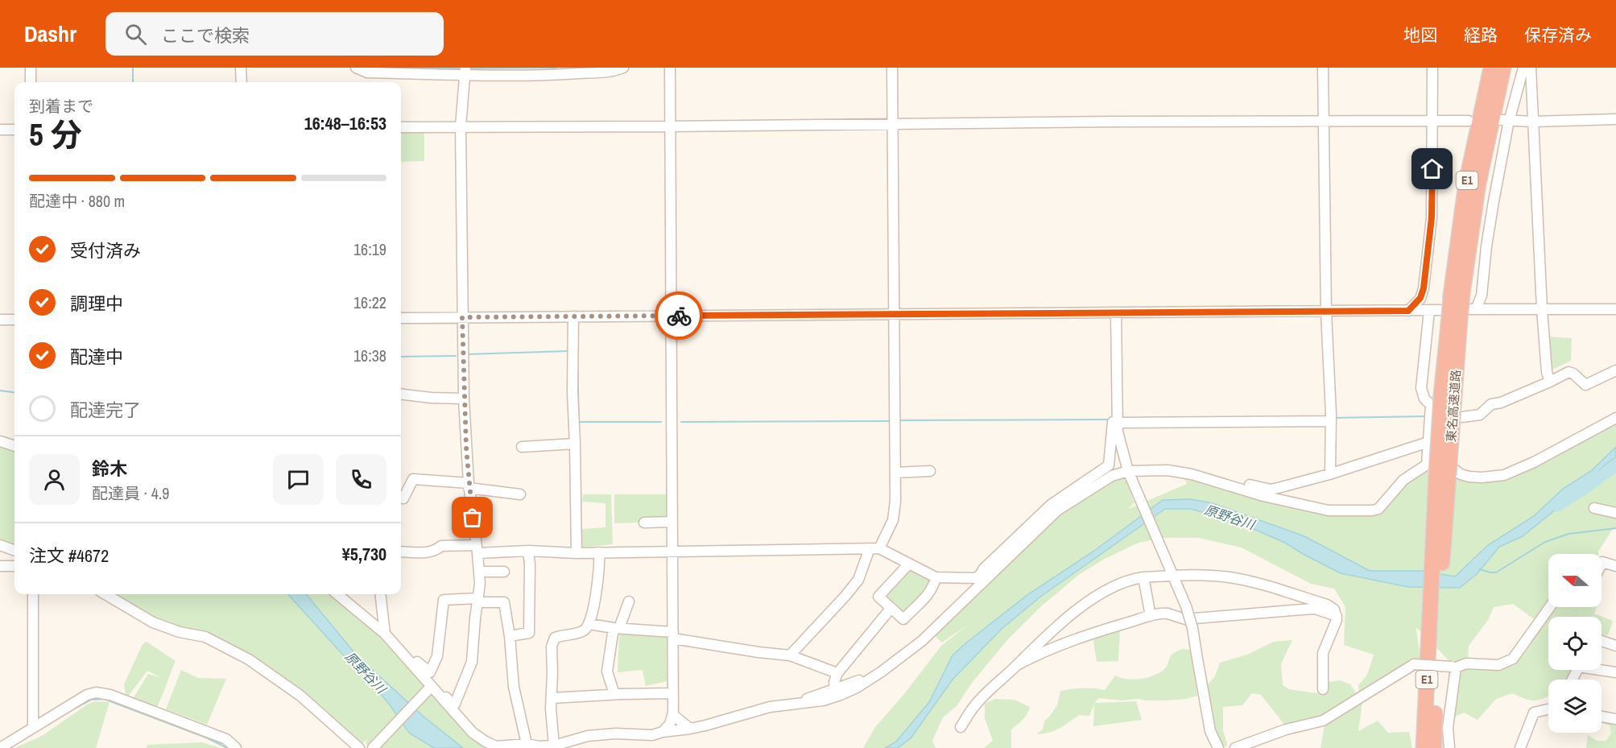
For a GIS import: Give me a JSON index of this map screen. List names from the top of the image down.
{
  "streets": {
    "highway": ["E1", "東名高速道路"]
  },
  "water": ["原野谷川"],
  "north": "left",
  "page": {
    "header": "Dashr",
    "search": "ここで検索",
    "nav": ["地図", "経路", "保存済み"],
    "heading": ["5 分", "到着まで", "16:48–16:53"],
    "panel": [
      "鈴木",
      "配達員 · 4.9",
      "注文 #4672",
      "¥5,730"
    ],
    "bar": "配達中 · 880 m",
    "list": [
      ["受付済み", "16:19"],
      ["調理中", "16:22"],
      ["配達中", "16:38"],
      "配達完了"
    ]
  }
}
